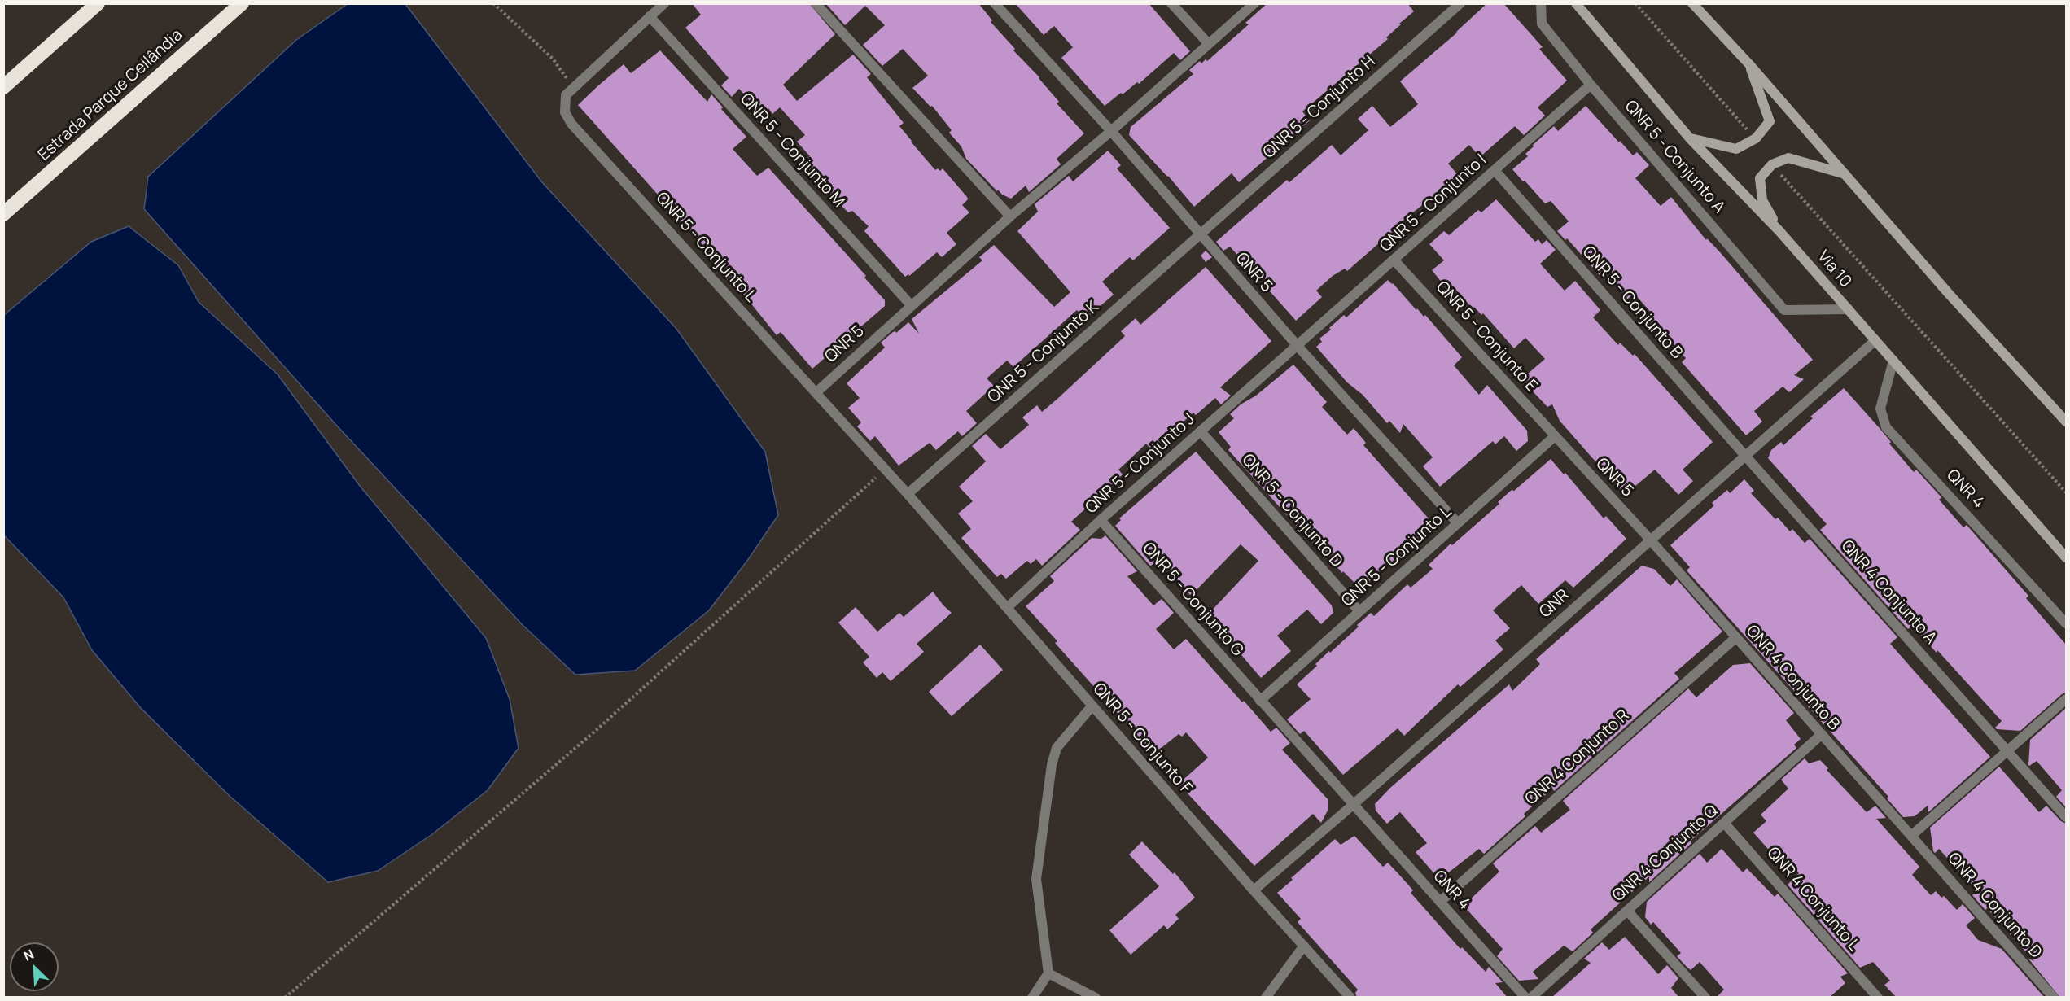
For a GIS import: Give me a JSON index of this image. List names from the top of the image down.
{
  "streets": {
    "highway": ["Estrada Parque Ceilândia"],
    "main road": ["Via 10"],
    "street": [
      "QNR 5 - Conjunto H",
      "QNR 5 - Conjunto M",
      "QNR 5 - Conjunto A",
      "QNR 5 - Conjunto I",
      "QNR 5 - Conjunto L",
      "QNR 5",
      "QNR 5 - Conjunto B",
      "QNR 5 - Conjunto E",
      "QNR 5 - Conjunto K",
      "QNR 5 - Conjunto J",
      "QNR 4",
      "QNR 5 - Conjunto D",
      "QNR 4 Conjunto A",
      "QNR 5 - Conjunto G",
      "QNR",
      "QNR 4 Conjunto B",
      "QNR 5 - Conjunto F",
      "QNR 4 Conjunto R",
      "QNR 4 Conjunto Q",
      "QNR 4 Conjunto L",
      "QNR 4 Conjunto D"
    ]
  },
  "crossings": [
    ["QNR 5 - Conjunto H", "QNR 5"],
    ["QNR 5 - Conjunto H", "QNR 5 - Conjunto K"],
    ["QNR 5 - Conjunto M", "QNR 5"],
    ["QNR 5 - Conjunto A", "QNR 5 - Conjunto I"],
    ["QNR 5 - Conjunto A", "Via 10"],
    ["QNR 5 - Conjunto I", "QNR 5"],
    ["QNR 5 - Conjunto I", "QNR 5 - Conjunto B"],
    ["QNR 5 - Conjunto I", "QNR 5 - Conjunto E"],
    ["QNR 5 - Conjunto I", "QNR 5 - Conjunto J"],
    ["QNR 5 - Conjunto L", "QNR 5"],
    ["QNR 5 - Conjunto L", "QNR 5 - Conjunto E"],
    ["QNR 5 - Conjunto L", "QNR 5 - Conjunto D"],
    ["QNR 5 - Conjunto L", "QNR 5 - Conjunto G"],
    ["Via 10", "QNR 4"],
    ["Via 10", "QNR"],
    ["QNR 5", "QNR 5 - Conjunto E"],
    ["QNR 5", "QNR 5 - Conjunto K"],
    ["QNR 5", "QNR 5 - Conjunto J"],
    ["QNR 5", "QNR"],
    ["QNR 5", "QNR 4 Conjunto B"],
    ["QNR 5 - Conjunto B", "QNR 4 Conjunto A"],
    ["QNR 5 - Conjunto B", "QNR"],
    ["QNR 5 - Conjunto J", "QNR 5 - Conjunto D"],
    ["QNR 5 - Conjunto J", "QNR 5 - Conjunto G"],
    ["QNR 5 - Conjunto J", "QNR 5 - Conjunto F"],
    ["QNR 4", "QNR"],
    ["QNR 4", "QNR 4 Conjunto R"],
    ["QNR 4 Conjunto A", "QNR"],
    ["QNR", "QNR 4 Conjunto B"],
    ["QNR", "QNR 5 - Conjunto F"],
    ["QNR 4 Conjunto B", "QNR 4 Conjunto R"],
    ["QNR 4 Conjunto B", "QNR 4 Conjunto Q"],
    ["QNR 4 Conjunto B", "QNR 4 Conjunto D"],
    ["QNR 4 Conjunto Q", "QNR 4 Conjunto L"]
  ],
  "north": "top left"
}
